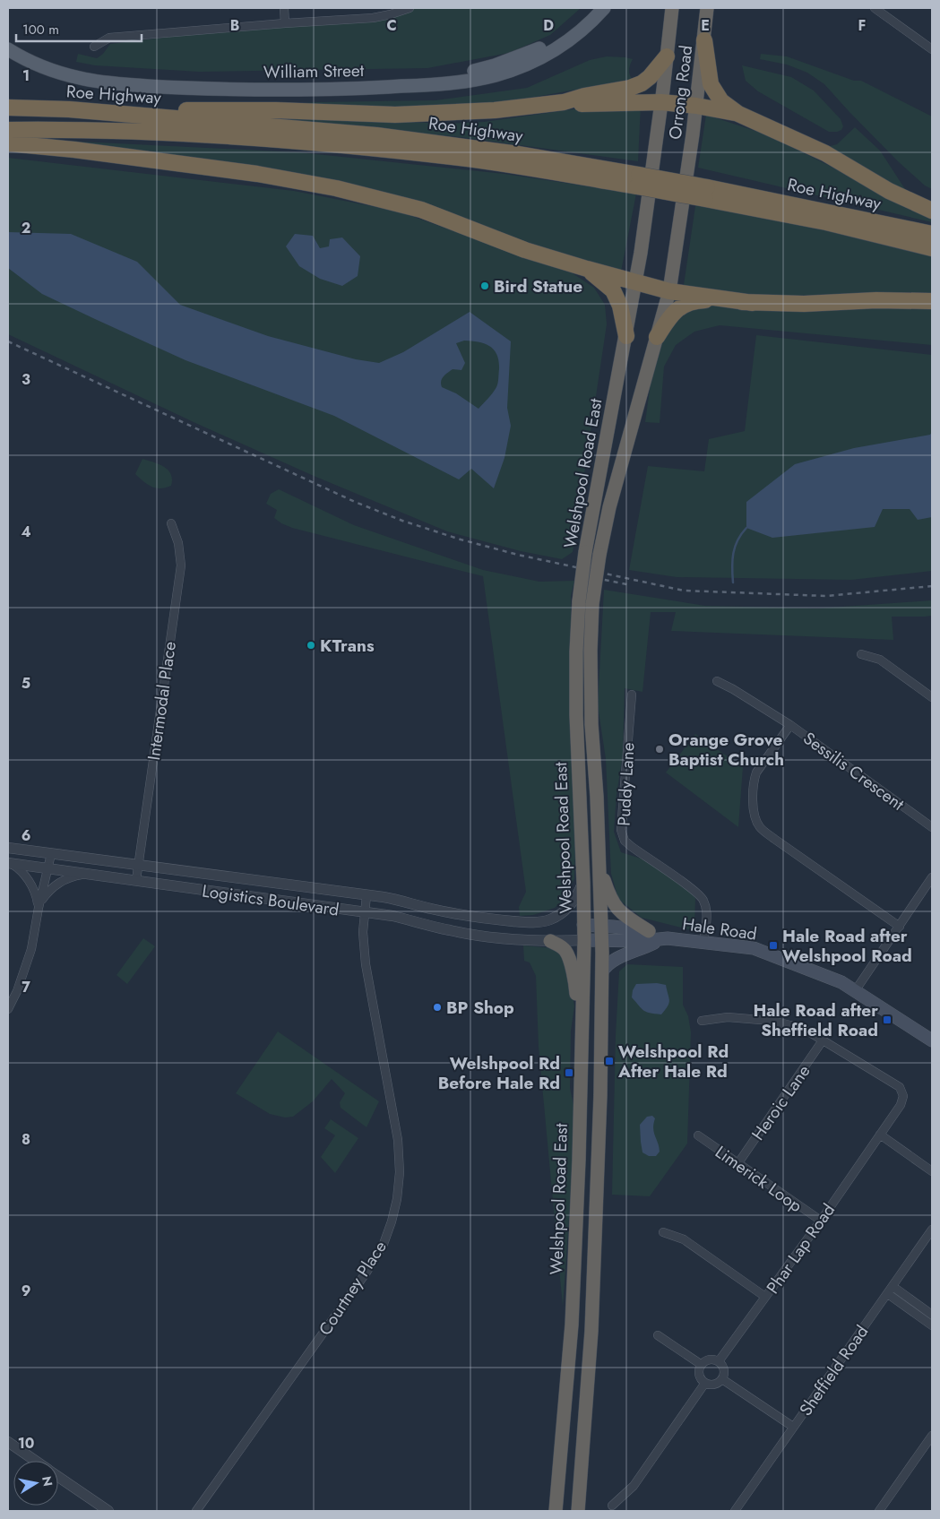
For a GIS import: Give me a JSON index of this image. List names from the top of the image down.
{
  "streets": {
    "highway": ["Orrong Road", "Roe Highway", "Welshpool Road East"],
    "main road": ["William Street", "Hale Road"],
    "street": [
      "Intermodal Place",
      "Sessilis Crescent",
      "Puddy Lane",
      "Logistics Boulevard",
      "Heroic Lane",
      "Limerick Loop",
      "Phar Lap Road",
      "Courtney Place",
      "Sheffield Road"
    ]
  },
  "crossings": [
    ["Orrong Road", "Roe Highway"],
    ["Orrong Road", "Welshpool Road East"],
    ["Roe Highway", "Welshpool Road East"],
    ["Welshpool Road East", "Logistics Boulevard"],
    ["Welshpool Road East", "Hale Road"],
    ["Intermodal Place", "Logistics Boulevard"],
    ["Puddy Lane", "Hale Road"],
    ["Logistics Boulevard", "Hale Road"],
    ["Logistics Boulevard", "Courtney Place"],
    ["Heroic Lane", "Limerick Loop"],
    ["Heroic Lane", "Phar Lap Road"],
    ["Limerick Loop", "Phar Lap Road"]
  ],
  "places": {
    "other": [
      "Bird Statue",
      "KTrans",
      "Orange Grove Baptist Church",
      "BP Shop"
    ],
    "transit": [
      "Hale Road after Welshpool Road",
      "Hale Road after Sheffield Road",
      "Welshpool Rd After Hale Rd",
      "Welshpool Rd Before Hale Rd"
    ]
  },
  "scale_bar": "100 m",
  "north": "right",
  "grid": {
    "columns": [
      "B",
      "C",
      "D",
      "E",
      "F"
    ],
    "rows": [
      "1",
      "2",
      "3",
      "4",
      "5",
      "6",
      "7",
      "8",
      "9",
      "10"
    ]
  }
}
